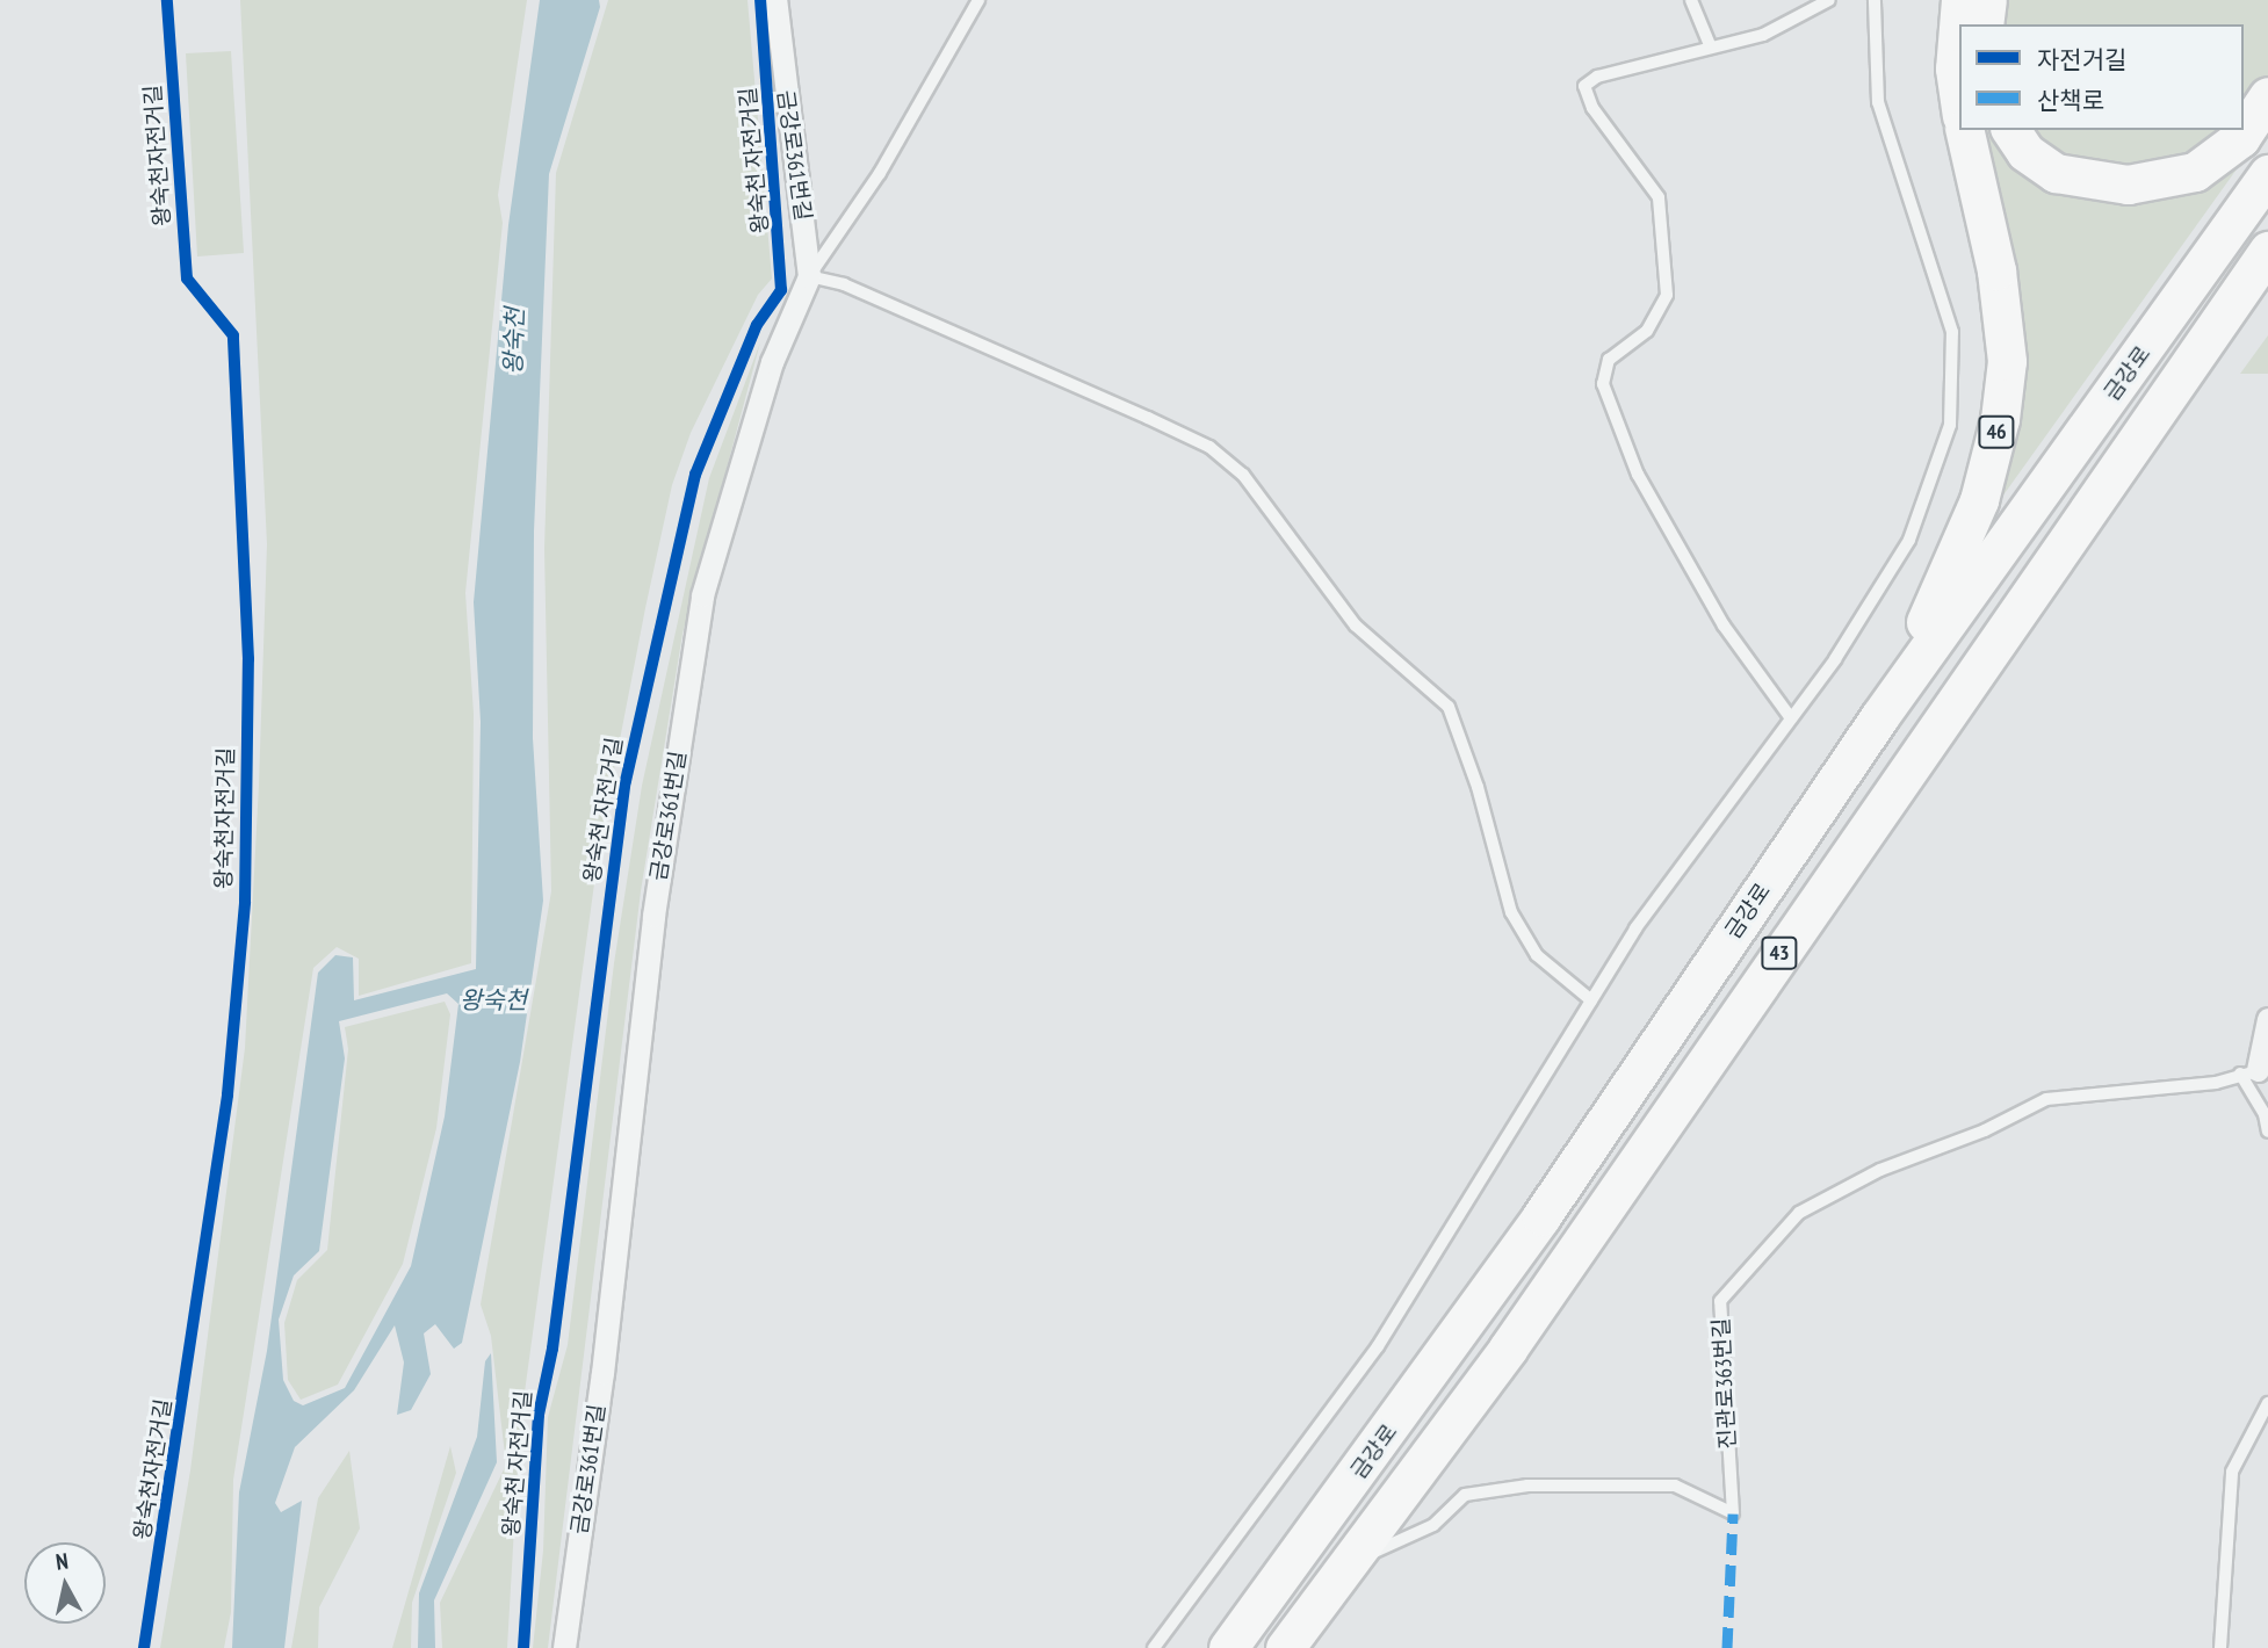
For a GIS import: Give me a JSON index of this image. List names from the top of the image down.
{
  "streets": {
    "highway": ["금강로", "46", "43"],
    "street": ["금강로361번길"],
    "lane": ["진관로363번길"],
    "cycle path": ["왕숙천자전거길", "왕숙천 자전거길"]
  },
  "crossings": [
    ["금강로", "46"],
    ["금강로", "진관로363번길"]
  ],
  "water": ["왕숙천"],
  "legend": ["자전거길", "산책로"],
  "north": "top"
}
